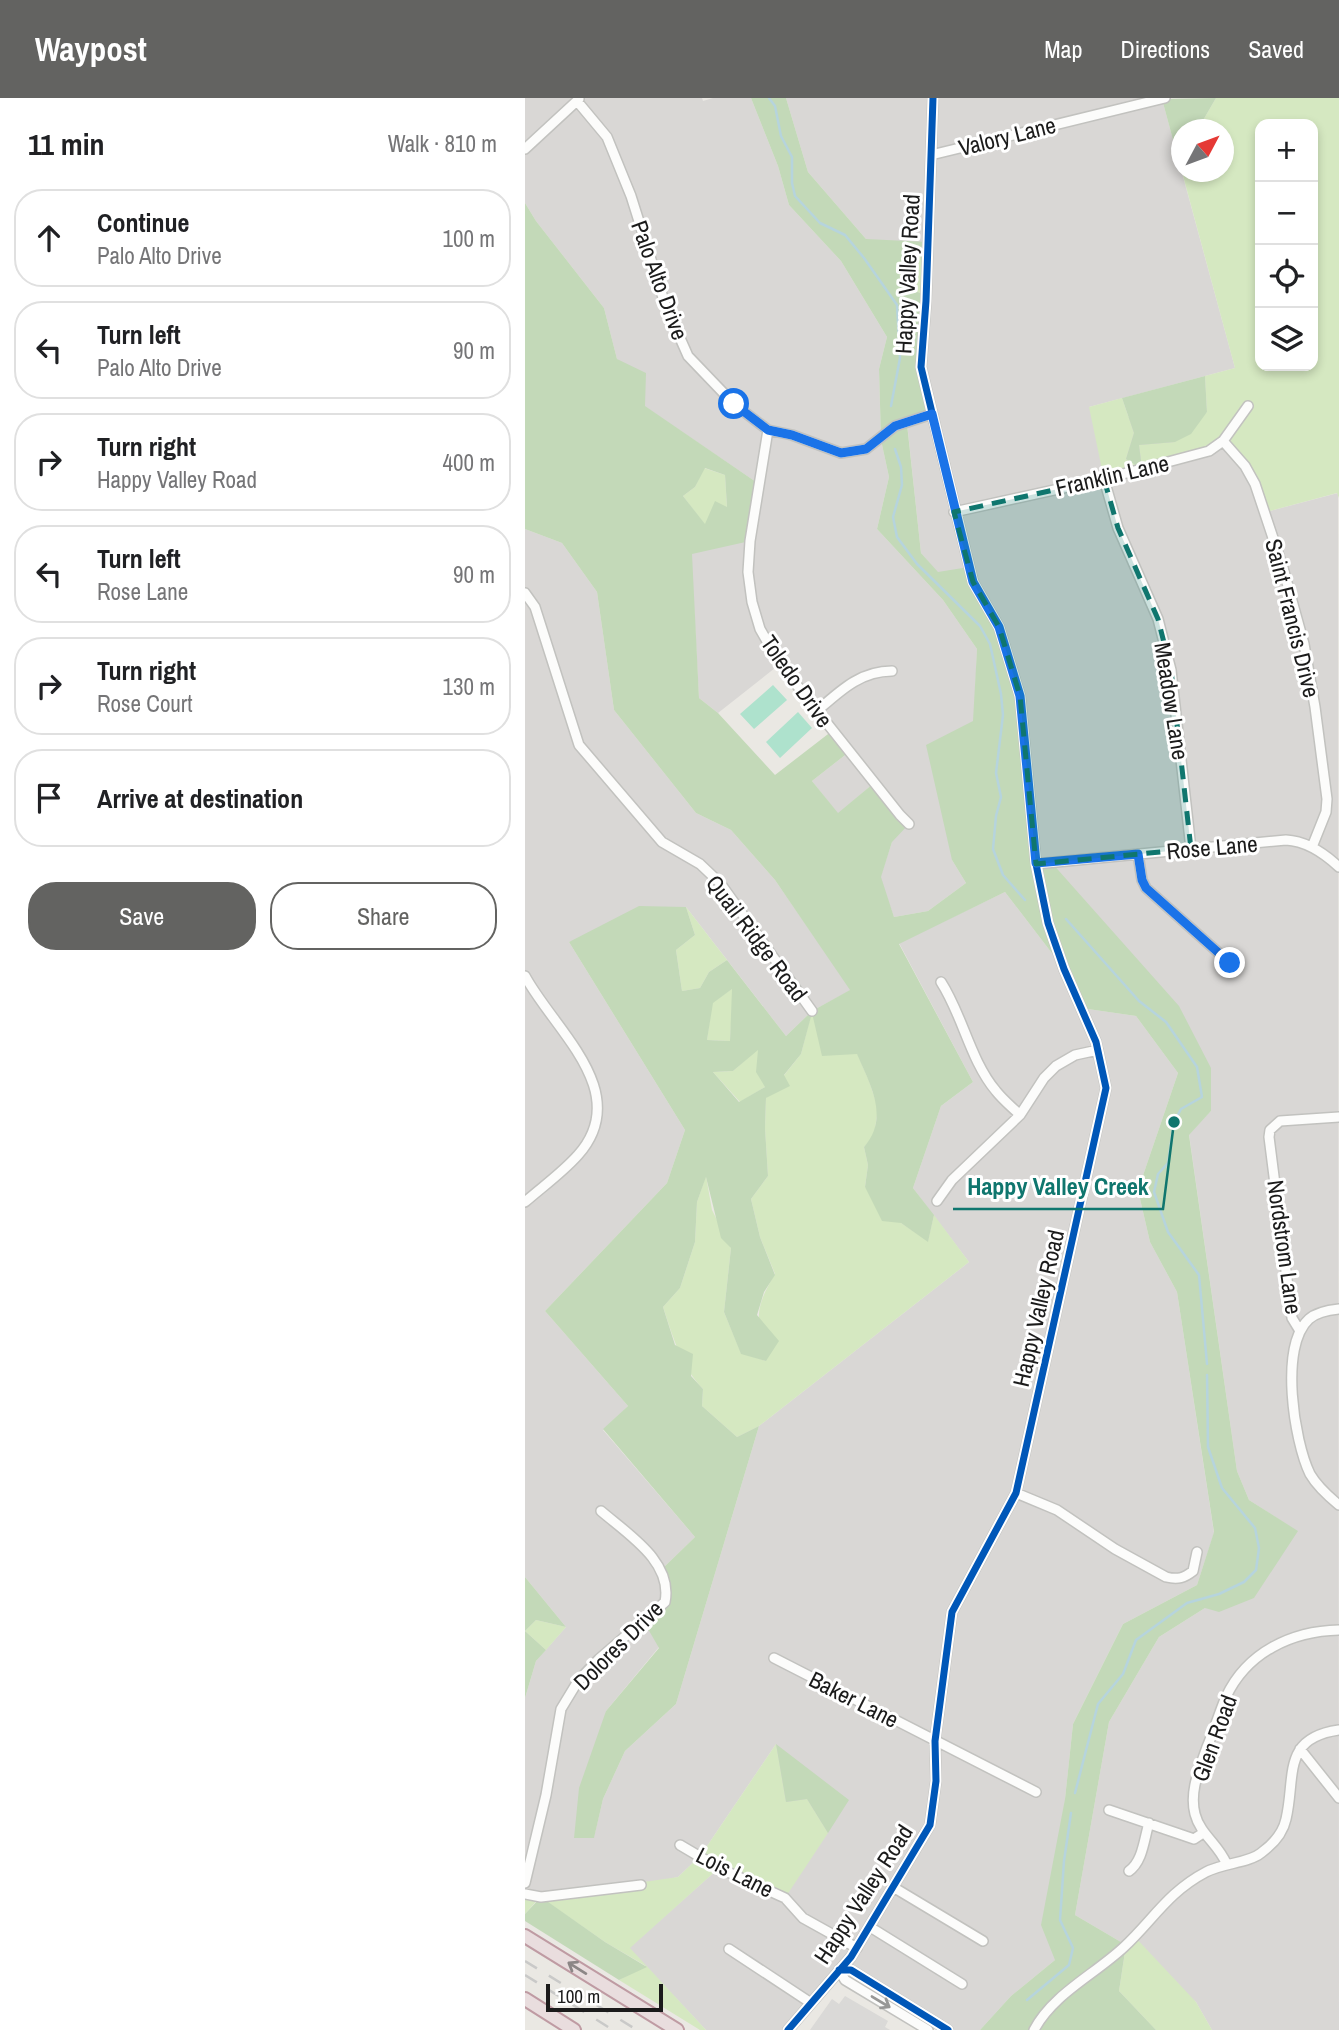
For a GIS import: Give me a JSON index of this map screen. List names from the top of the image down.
{
  "streets": {
    "street": [
      "Valory Lane",
      "Happy Valley Road",
      "Palo Alto Drive",
      "Franklin Lane",
      "Saint Francis Drive",
      "Toledo Drive",
      "Meadow Lane",
      "Rose Lane",
      "Quail Ridge Road",
      "Nordstrom Lane",
      "Dolores Drive",
      "Baker Lane",
      "Glen Road",
      "Lois Lane"
    ]
  },
  "crossings": [
    ["Valory Lane", "Happy Valley Road"],
    ["Happy Valley Road", "Palo Alto Drive"],
    ["Happy Valley Road", "Franklin Lane"],
    ["Happy Valley Road", "Rose Lane"],
    ["Happy Valley Road", "Baker Lane"],
    ["Happy Valley Road", "Lois Lane"],
    ["Palo Alto Drive", "Toledo Drive"],
    ["Franklin Lane", "Saint Francis Drive"],
    ["Franklin Lane", "Meadow Lane"],
    ["Saint Francis Drive", "Rose Lane"],
    ["Meadow Lane", "Rose Lane"]
  ],
  "places": ["Happy Valley Creek"],
  "scale_bar": "100 m",
  "north": "top right",
  "page": {
    "header": "Waypost",
    "nav": ["Map", "Directions", "Saved"],
    "heading": ["11 min", "Walk · 810 m"],
    "map_buttons": ["+", "−"],
    "list": [
      ["Continue", "Palo Alto Drive", "100 m"],
      ["Turn left", "Palo Alto Drive", "90 m"],
      ["Turn right", "Happy Valley Road", "400 m"],
      ["Turn left", "Rose Lane", "90 m"],
      ["Turn right", "Rose Court", "130 m"],
      "Arrive at destination"
    ],
    "buttons": ["Save", "Share"],
    "scale": "100 m"
  }
}
